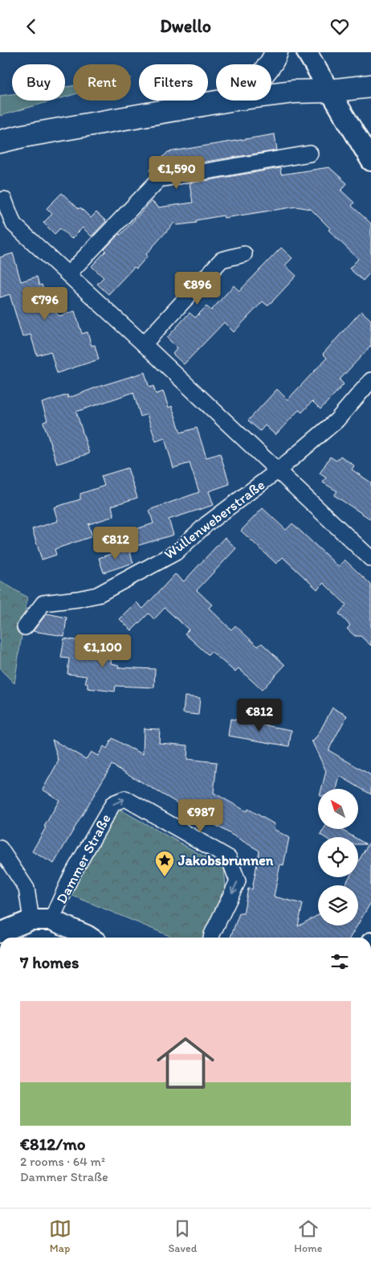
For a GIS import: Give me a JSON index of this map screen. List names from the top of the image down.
{
  "streets": {
    "street": ["Wüllenweberstraße", "Dammer Straße"]
  },
  "places": {
    "place": ["Jakobsbrunnen"]
  },
  "north": "top left",
  "page": {
    "header": "Dwello",
    "chip": [
      "Buy",
      "Rent",
      "Filters",
      "New"
    ],
    "price": [
      "€1,590",
      "€896",
      "€796",
      "€812",
      "€1,100",
      "€812",
      "€987"
    ],
    "heading": "7 homes",
    "list": [
      {
        "name": "€812/mo",
        "note": "2 rooms · 64 m² · Dammer Straße"
      }
    ],
    "tabs": ["Map", "Saved", "Home"]
  }
}
